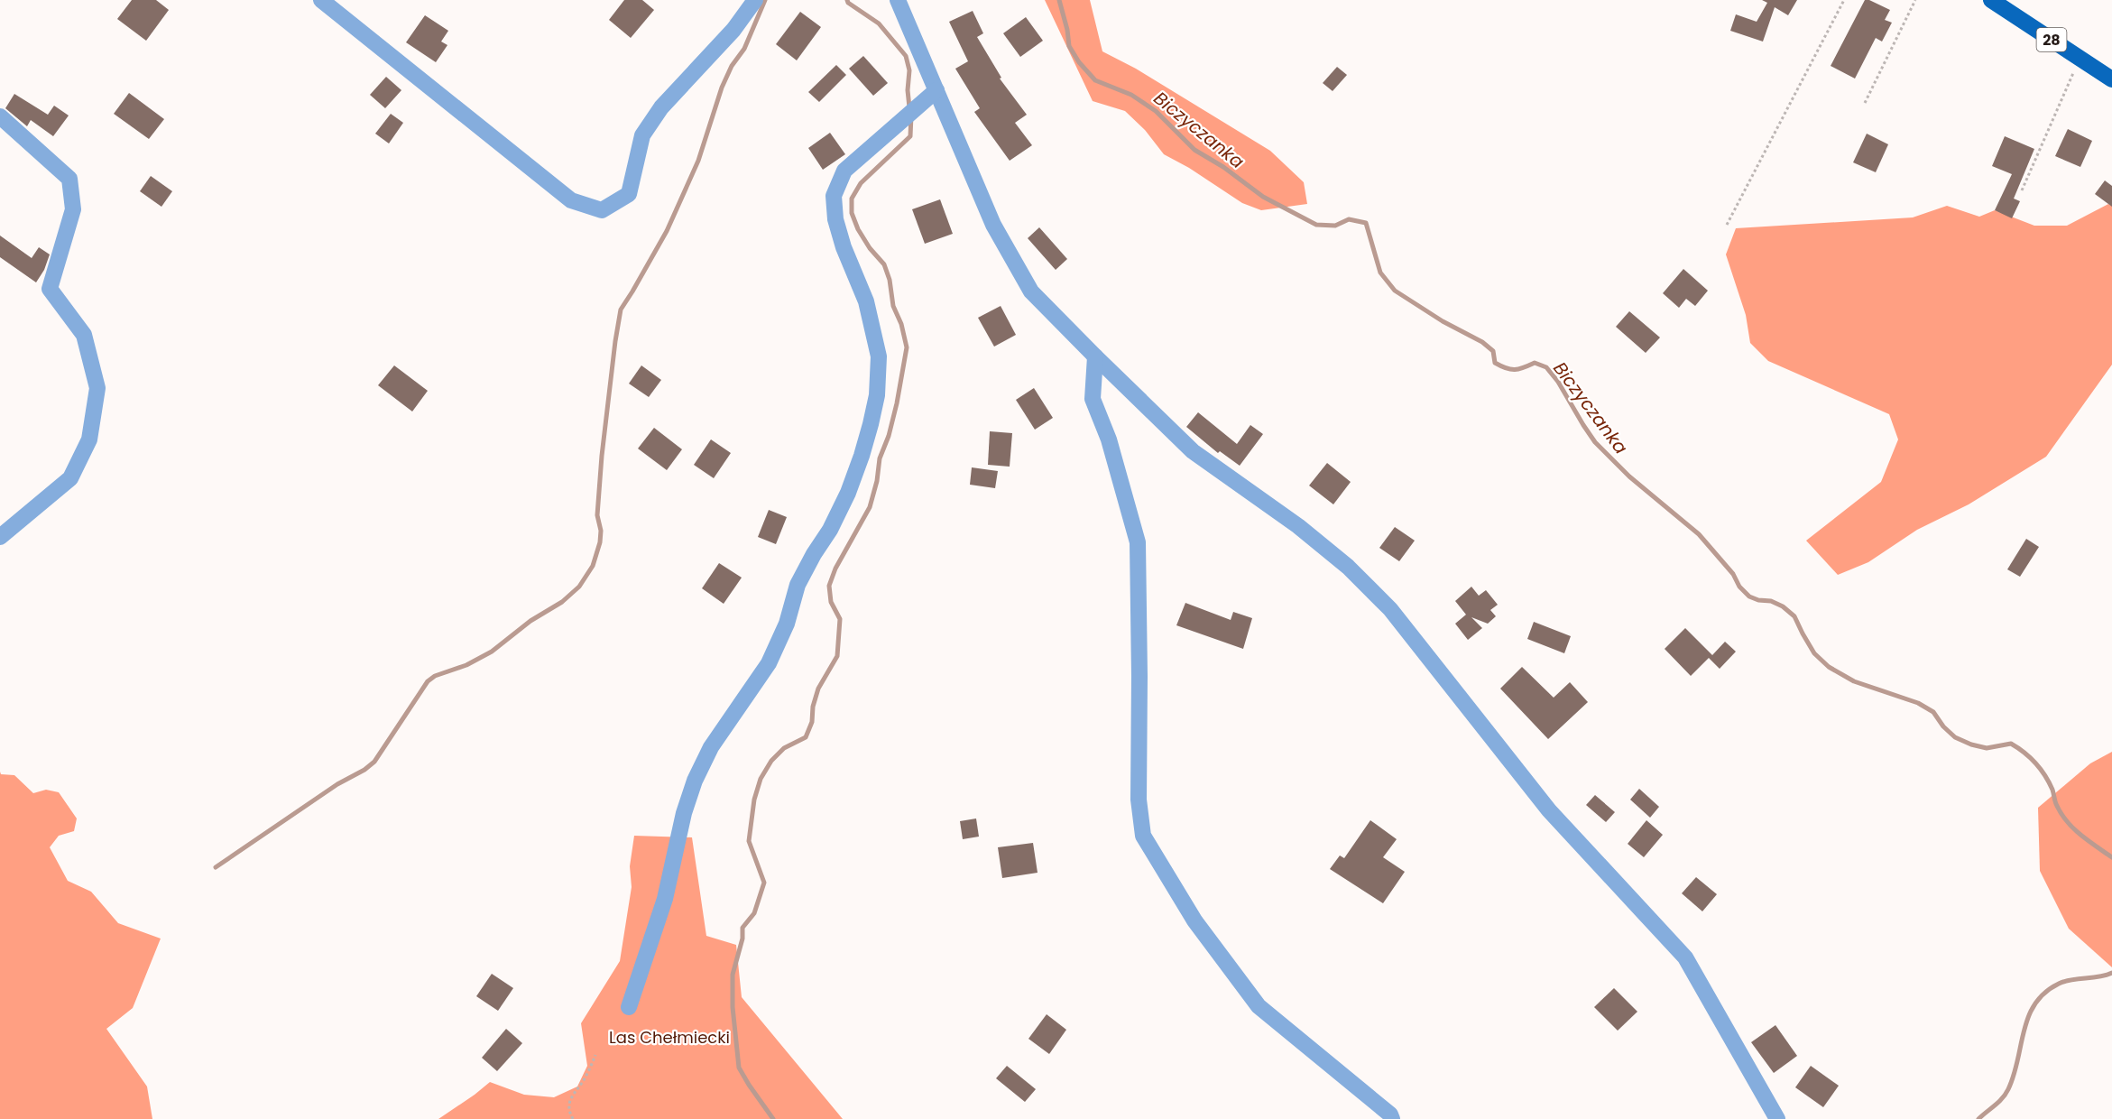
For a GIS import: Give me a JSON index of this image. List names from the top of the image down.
{
  "streets": {
    "main road": ["28"]
  },
  "water": ["Biczyczanka"],
  "parks": ["Las Chełmiecki"]
}
